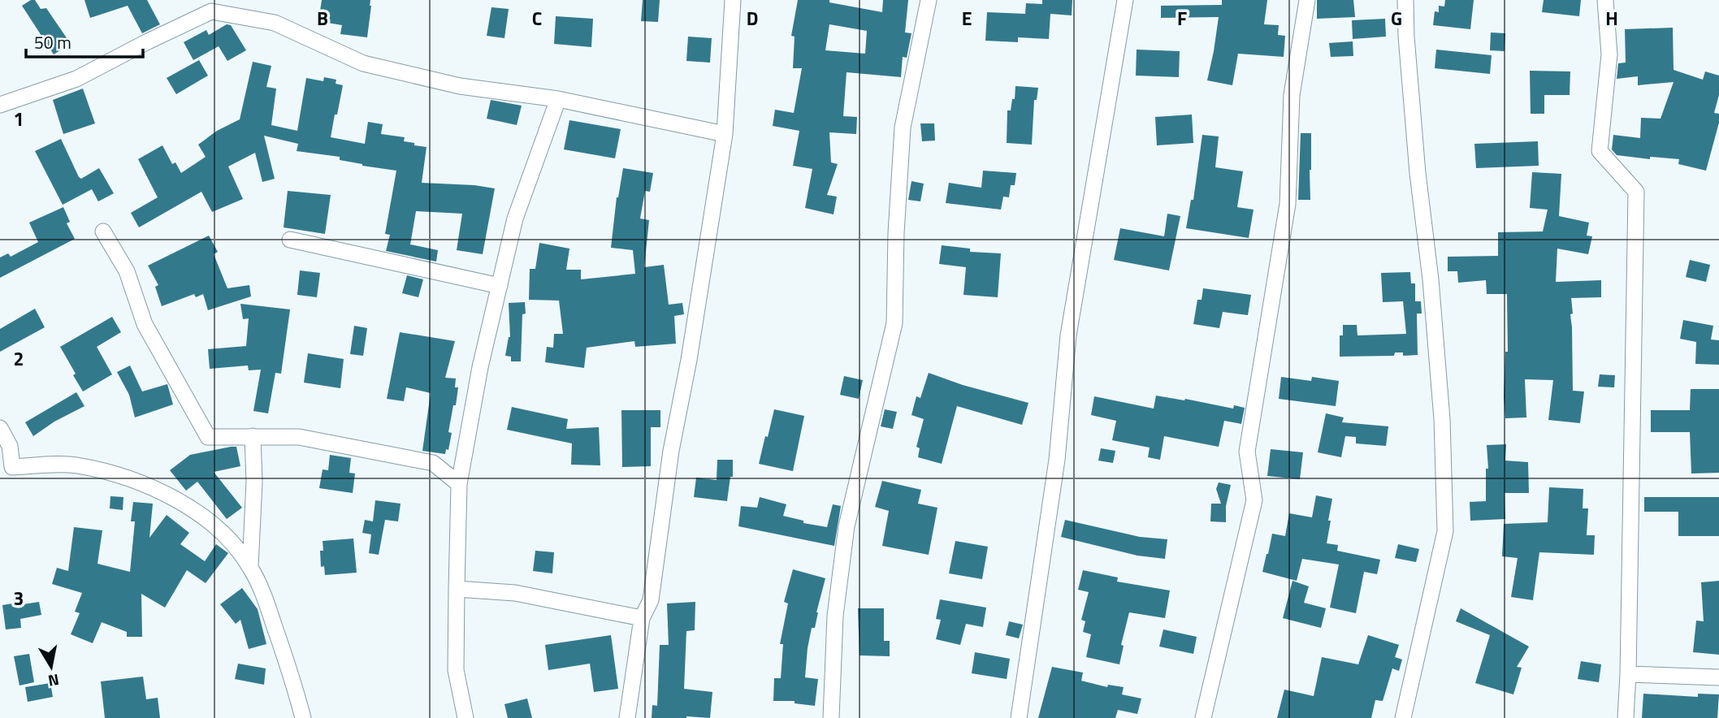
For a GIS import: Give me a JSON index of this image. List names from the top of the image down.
{
  "scale_bar": "50 m",
  "north": "bottom",
  "grid": {
    "columns": [
      "B",
      "C",
      "D",
      "E",
      "F",
      "G",
      "H"
    ],
    "rows": ["1", "2", "3"]
  }
}
